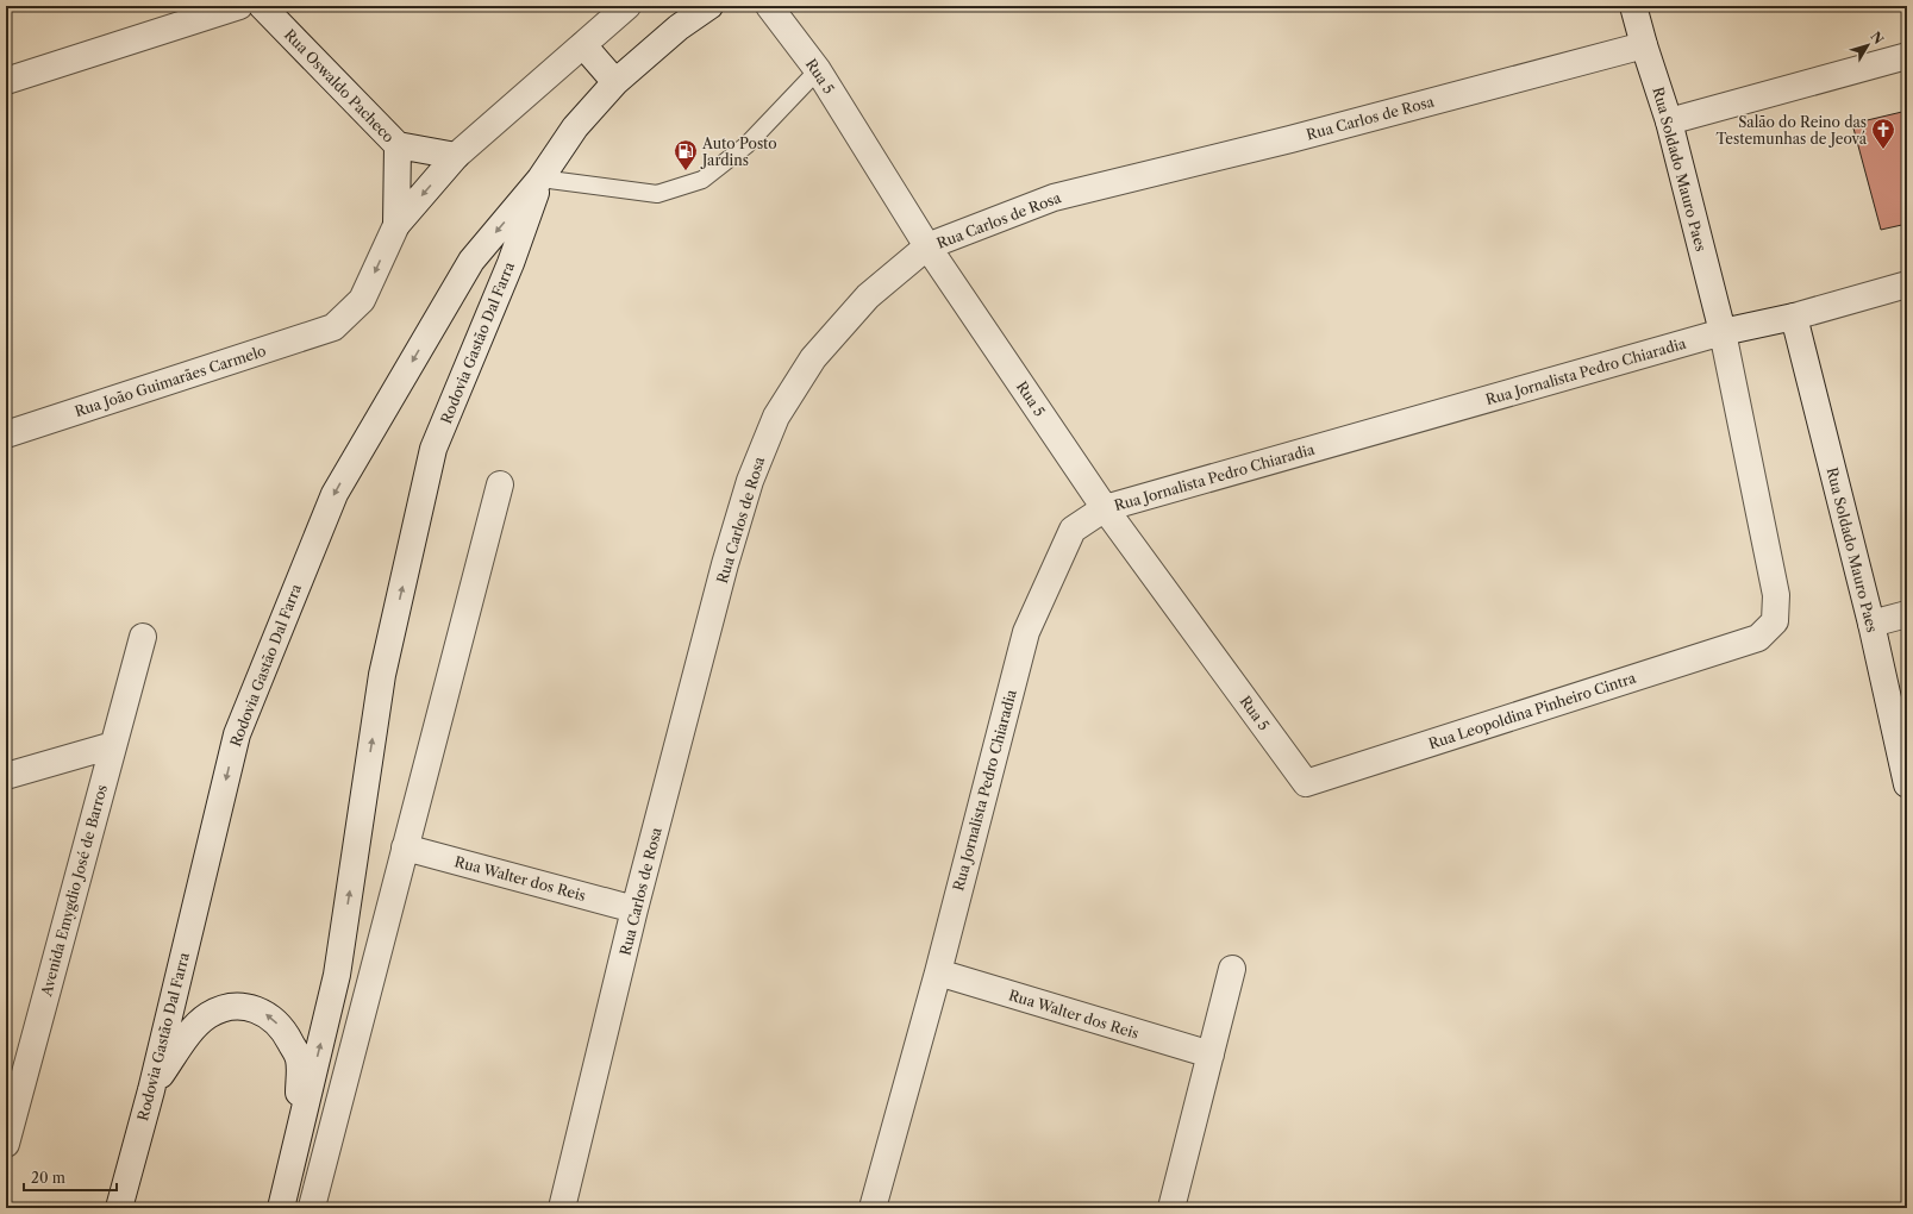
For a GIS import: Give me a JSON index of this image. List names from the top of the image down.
{
  "streets": {
    "street": [
      "Rua 5",
      "Rua Oswaldo Pacheco",
      "Rua Carlos de Rosa",
      "Rua Soldado Mauro Paes",
      "Rodovia Gastão Dal Farra",
      "Rua Jornalista Pedro Chiaradia",
      "Rua João Guimarães Carmelo",
      "Rua Leopoldina Pinheiro Cintra",
      "Rua Walter dos Reis",
      "Avenida Emygdio José de Barros"
    ]
  },
  "crossings": [
    ["Rua 5", "Rua Carlos de Rosa"],
    ["Rua 5", "Rua Jornalista Pedro Chiaradia"],
    ["Rua 5", "Rua Leopoldina Pinheiro Cintra"],
    ["Rua Carlos de Rosa", "Rua Soldado Mauro Paes"],
    ["Rua Carlos de Rosa", "Rua Walter dos Reis"],
    ["Rua Soldado Mauro Paes", "Rua Jornalista Pedro Chiaradia"],
    ["Rua Soldado Mauro Paes", "Rua Leopoldina Pinheiro Cintra"],
    ["Rua Jornalista Pedro Chiaradia", "Rua Walter dos Reis"]
  ],
  "one_way": ["Rua João Guimarães Carmelo"],
  "places": {
    "church": ["Salão do Reino das Testemunhas de Jeová"],
    "fuel station": ["Auto Posto Jardins"]
  },
  "scale_bar": "20 m",
  "north": "top right"
}
